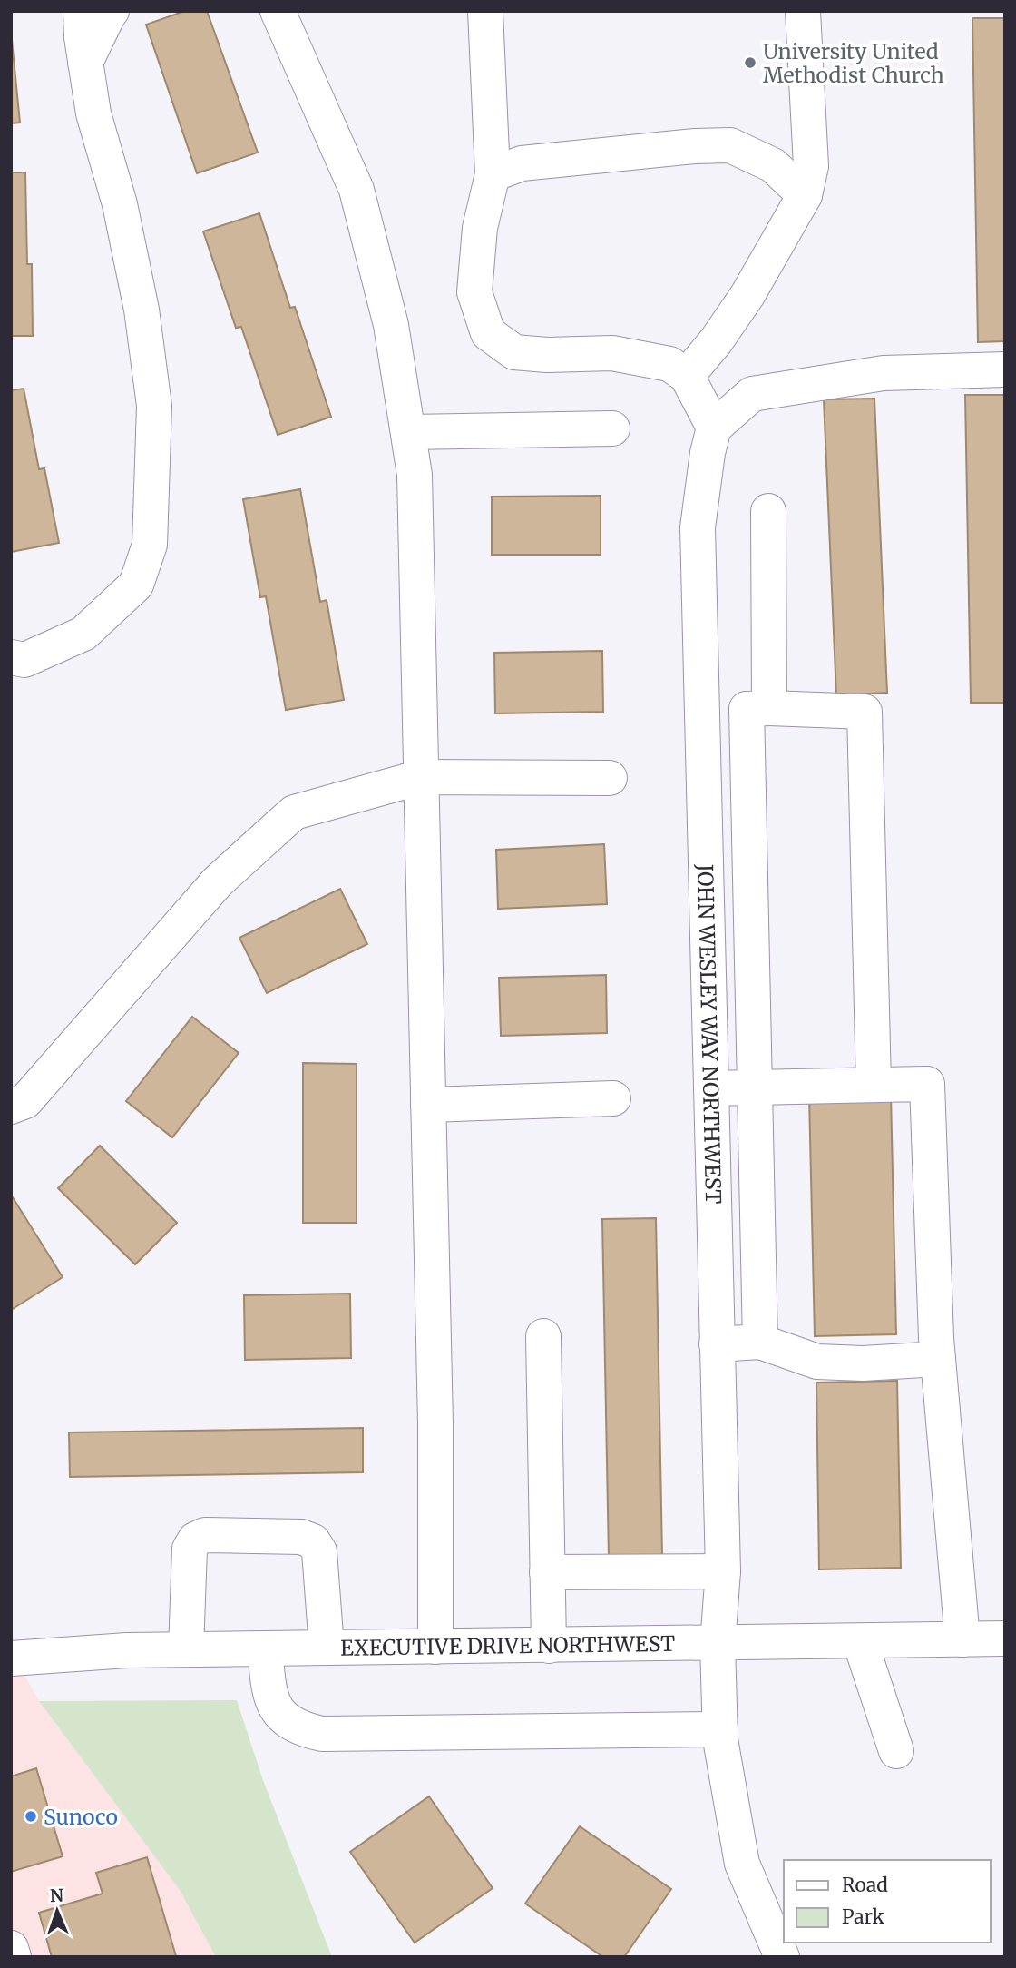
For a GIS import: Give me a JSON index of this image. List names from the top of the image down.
{
  "streets": {
    "street": ["JOHN WESLEY WAY NORTHWEST", "EXECUTIVE DRIVE NORTHWEST"]
  },
  "crossings": [
    ["JOHN WESLEY WAY NORTHWEST", "EXECUTIVE DRIVE NORTHWEST"]
  ],
  "places": ["University United Methodist Church", "Sunoco"],
  "legend": ["Road", "Park"],
  "north": "top"
}
